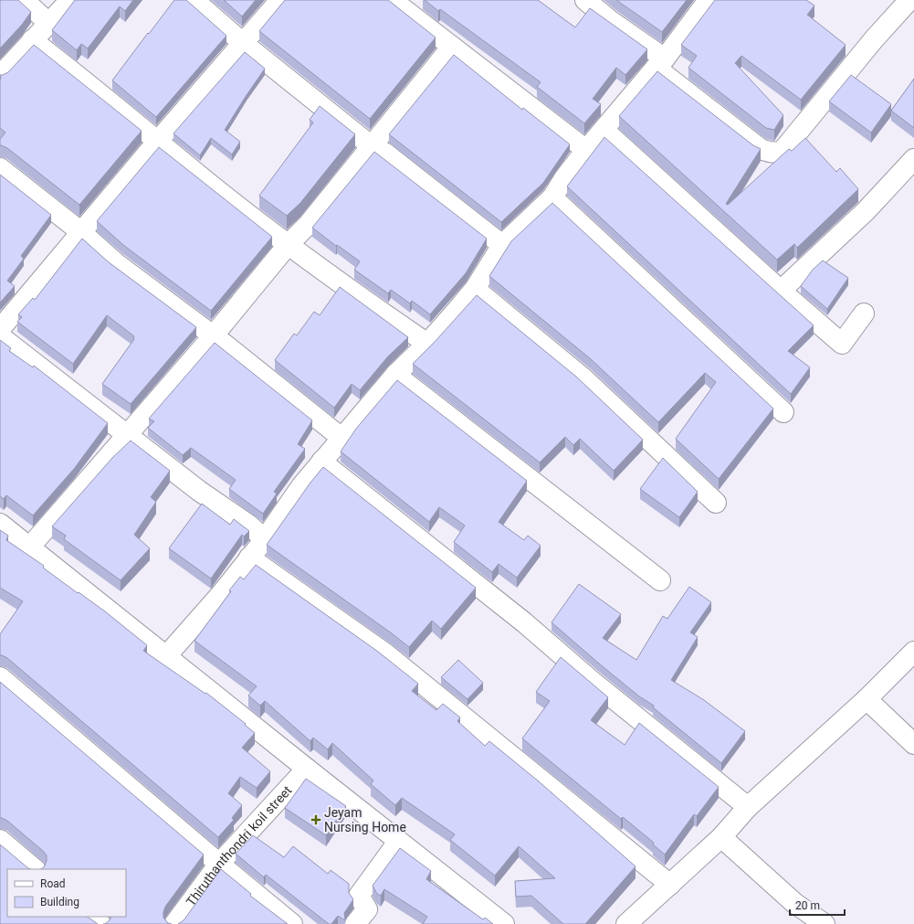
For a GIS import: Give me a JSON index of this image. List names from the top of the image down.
{
  "streets": {
    "street": ["Thiruthanthondri koil street"]
  },
  "places": {
    "health": ["Jeyam Nursing Home"]
  },
  "legend": ["Road", "Building"],
  "scale_bar": "20 m"
}
